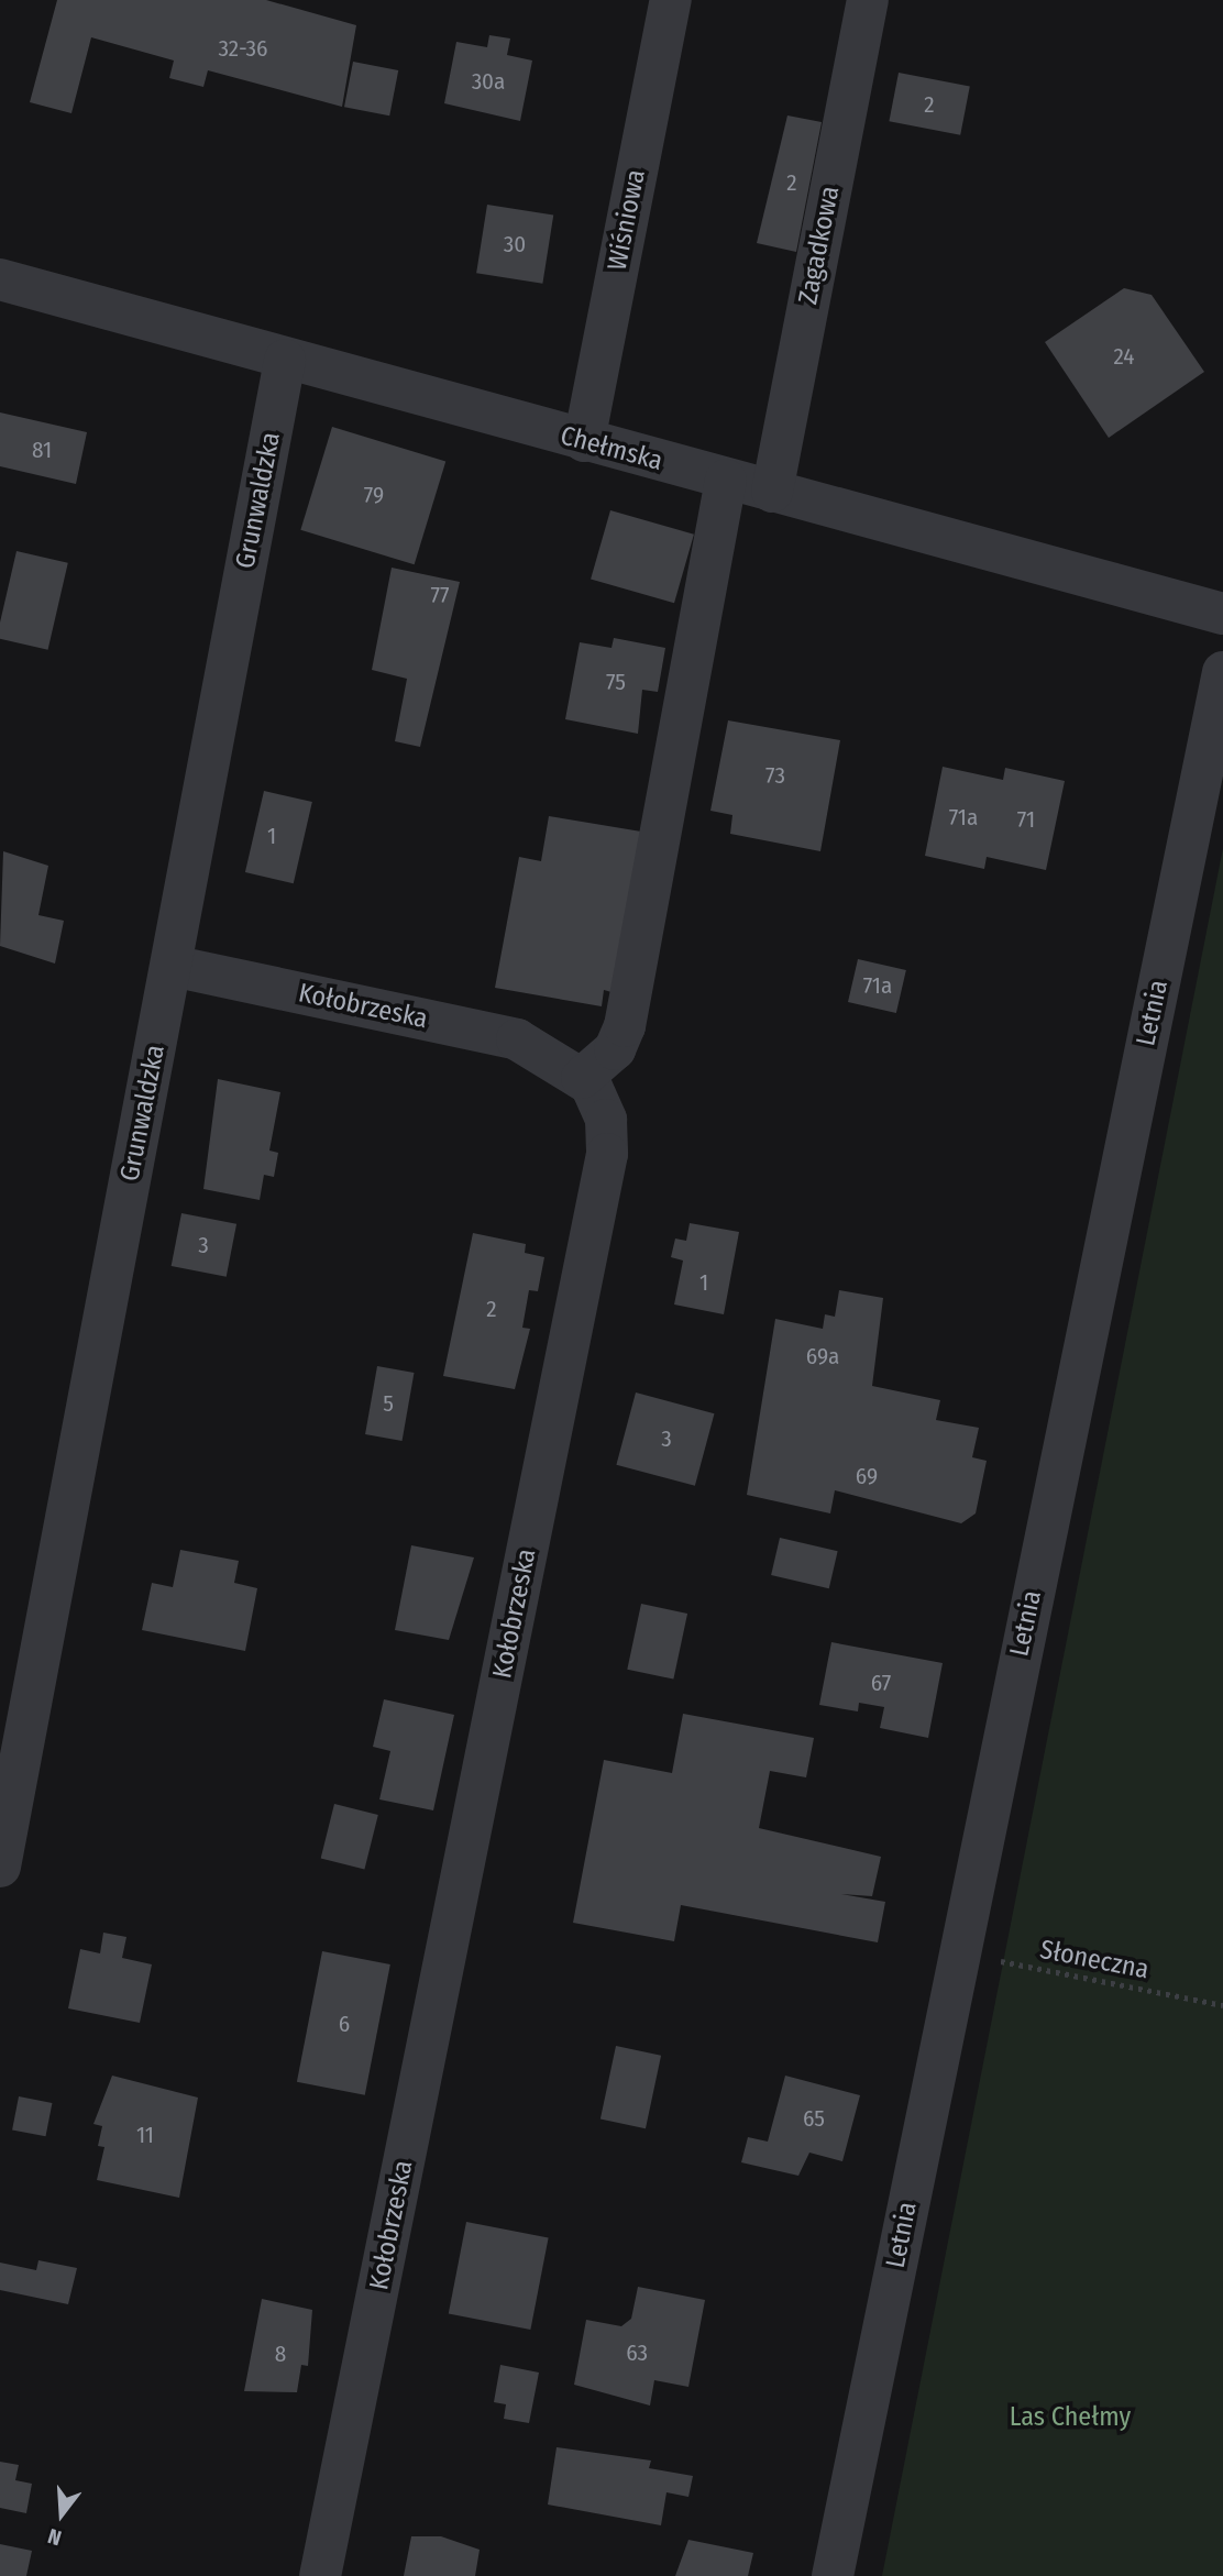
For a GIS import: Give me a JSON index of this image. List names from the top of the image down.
{
  "streets": {
    "street": [
      "Wiśniowa",
      "Zagadkowa",
      "Chełmska",
      "Grunwaldzka",
      "Kołobrzeska",
      "Letnia"
    ],
    "path": ["Słoneczna"]
  },
  "crossings": [
    ["Wiśniowa", "Chełmska"],
    ["Zagadkowa", "Chełmska"],
    ["Chełmska", "Grunwaldzka"],
    ["Grunwaldzka", "Kołobrzeska"],
    ["Letnia", "Słoneczna"]
  ],
  "parks": ["Las Chełmy"],
  "house_numbers": [
    "32-36",
    "30a",
    "2",
    "2",
    "30",
    "24",
    "81",
    "79",
    "77",
    "75",
    "73",
    "71a",
    "71",
    "1",
    "71a",
    "3",
    "1",
    "2",
    "69a",
    "5",
    "3",
    "69",
    "67",
    "6",
    "65",
    "11",
    "63",
    "8"
  ],
  "north": "bottom"
}
